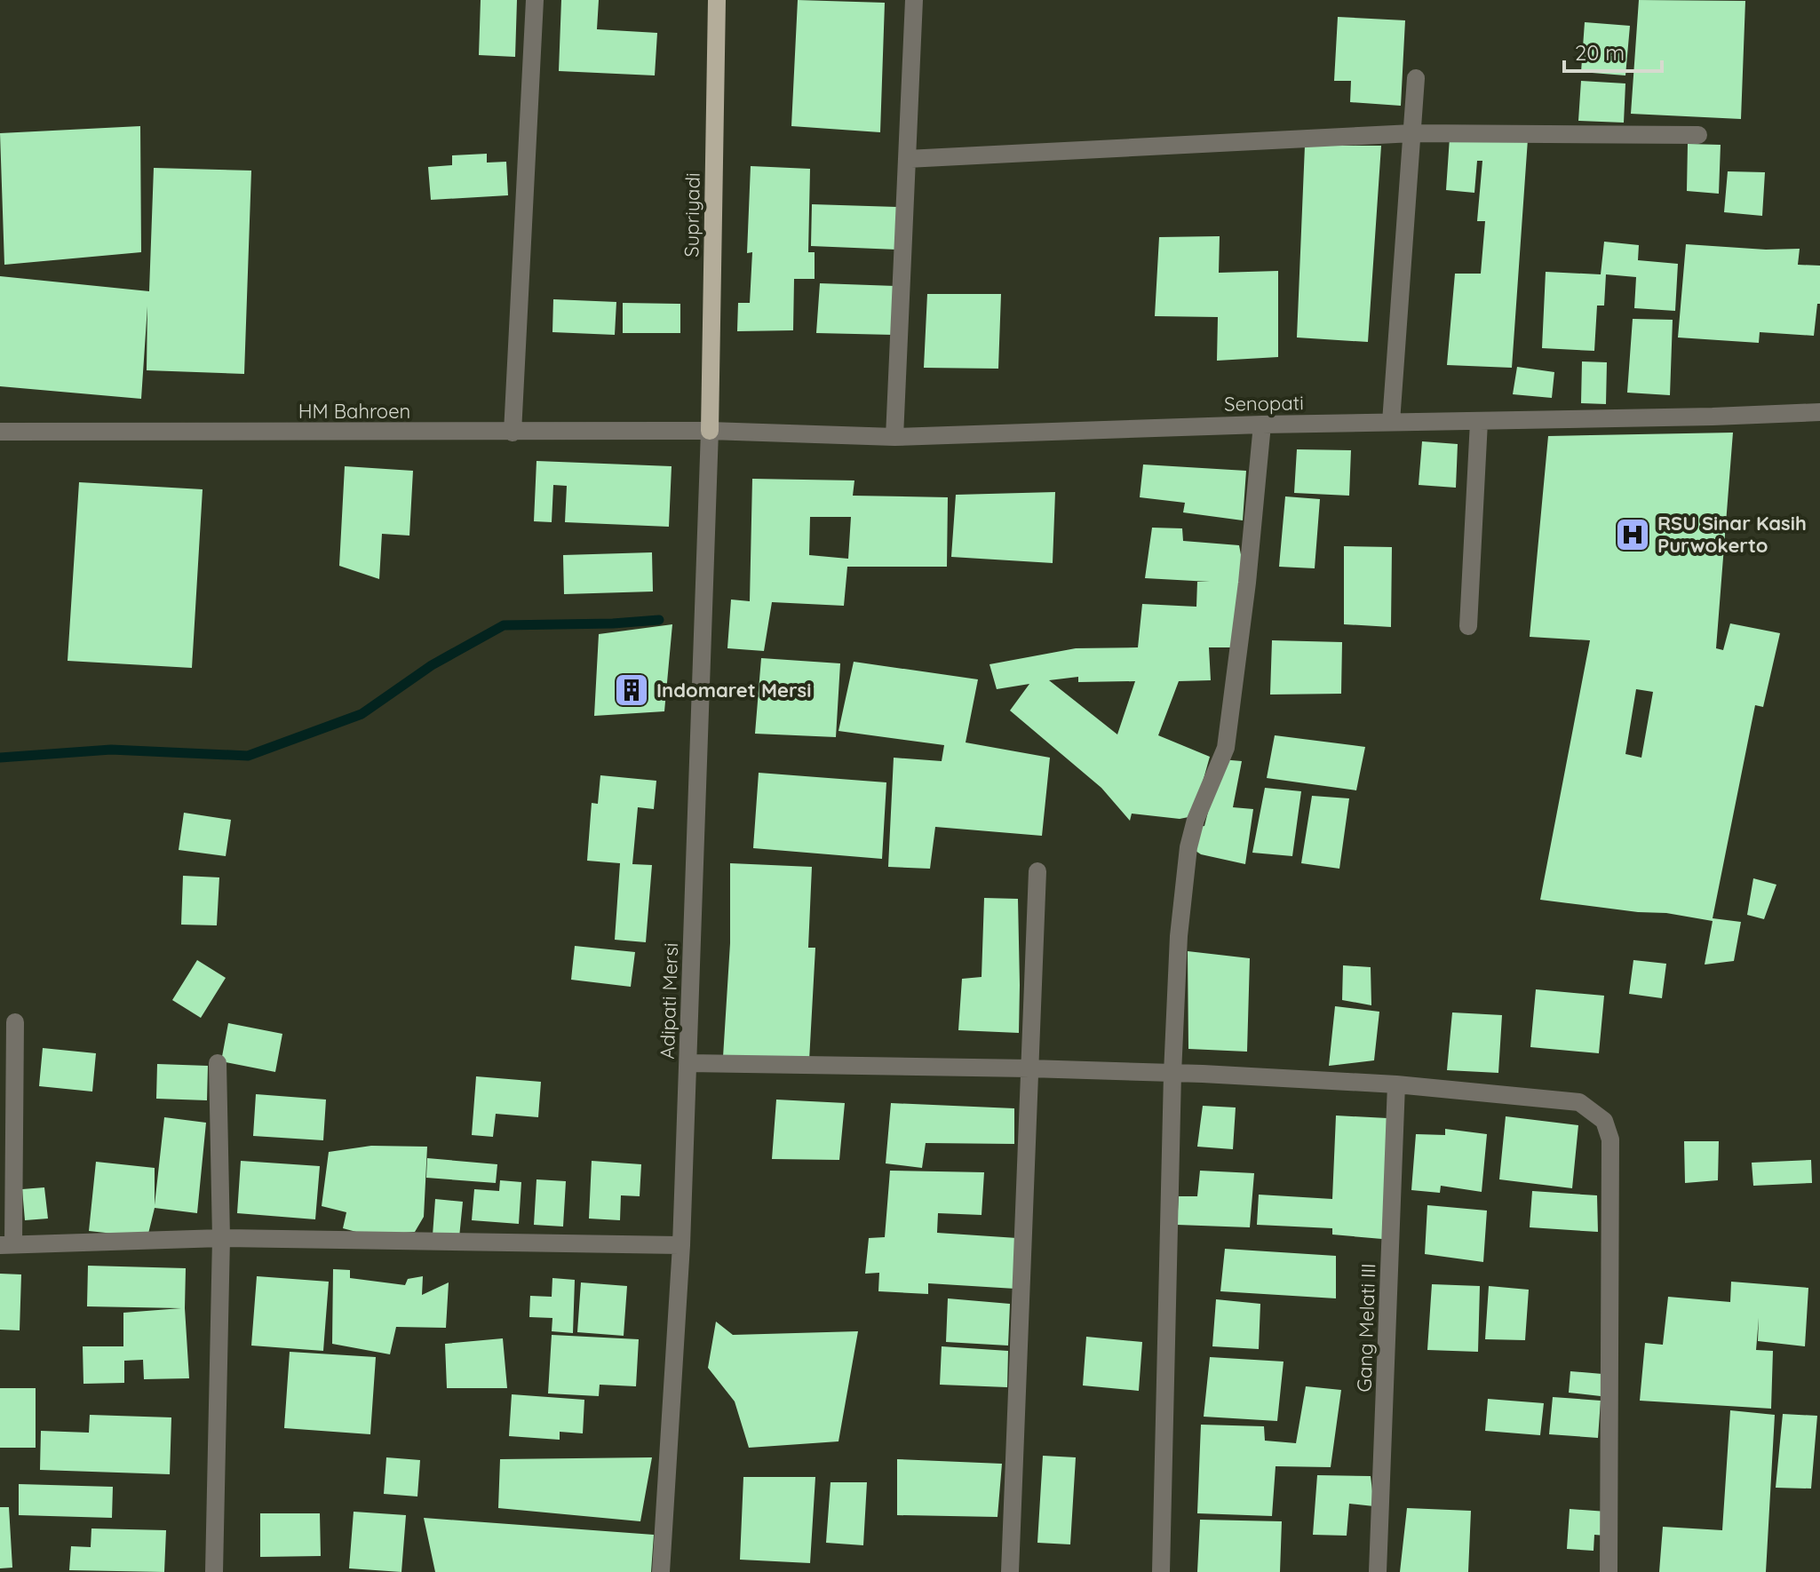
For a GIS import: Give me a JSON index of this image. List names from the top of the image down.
{
  "streets": {
    "main road": ["Supriyadi"],
    "street": [
      "Senopati",
      "HM Bahroen",
      "Adipati Mersi",
      "Gang Melati III"
    ]
  },
  "crossings": [
    ["Supriyadi", "Senopati"],
    ["Supriyadi", "HM Bahroen"],
    ["Supriyadi", "Adipati Mersi"],
    ["Senopati", "HM Bahroen"],
    ["Senopati", "Adipati Mersi"],
    ["HM Bahroen", "Adipati Mersi"]
  ],
  "places": {
    "hospital": ["RSU Sinar Kasih Purwokerto"],
    "building": ["Indomaret Mersi"]
  },
  "scale_bar": "20 m"
}
